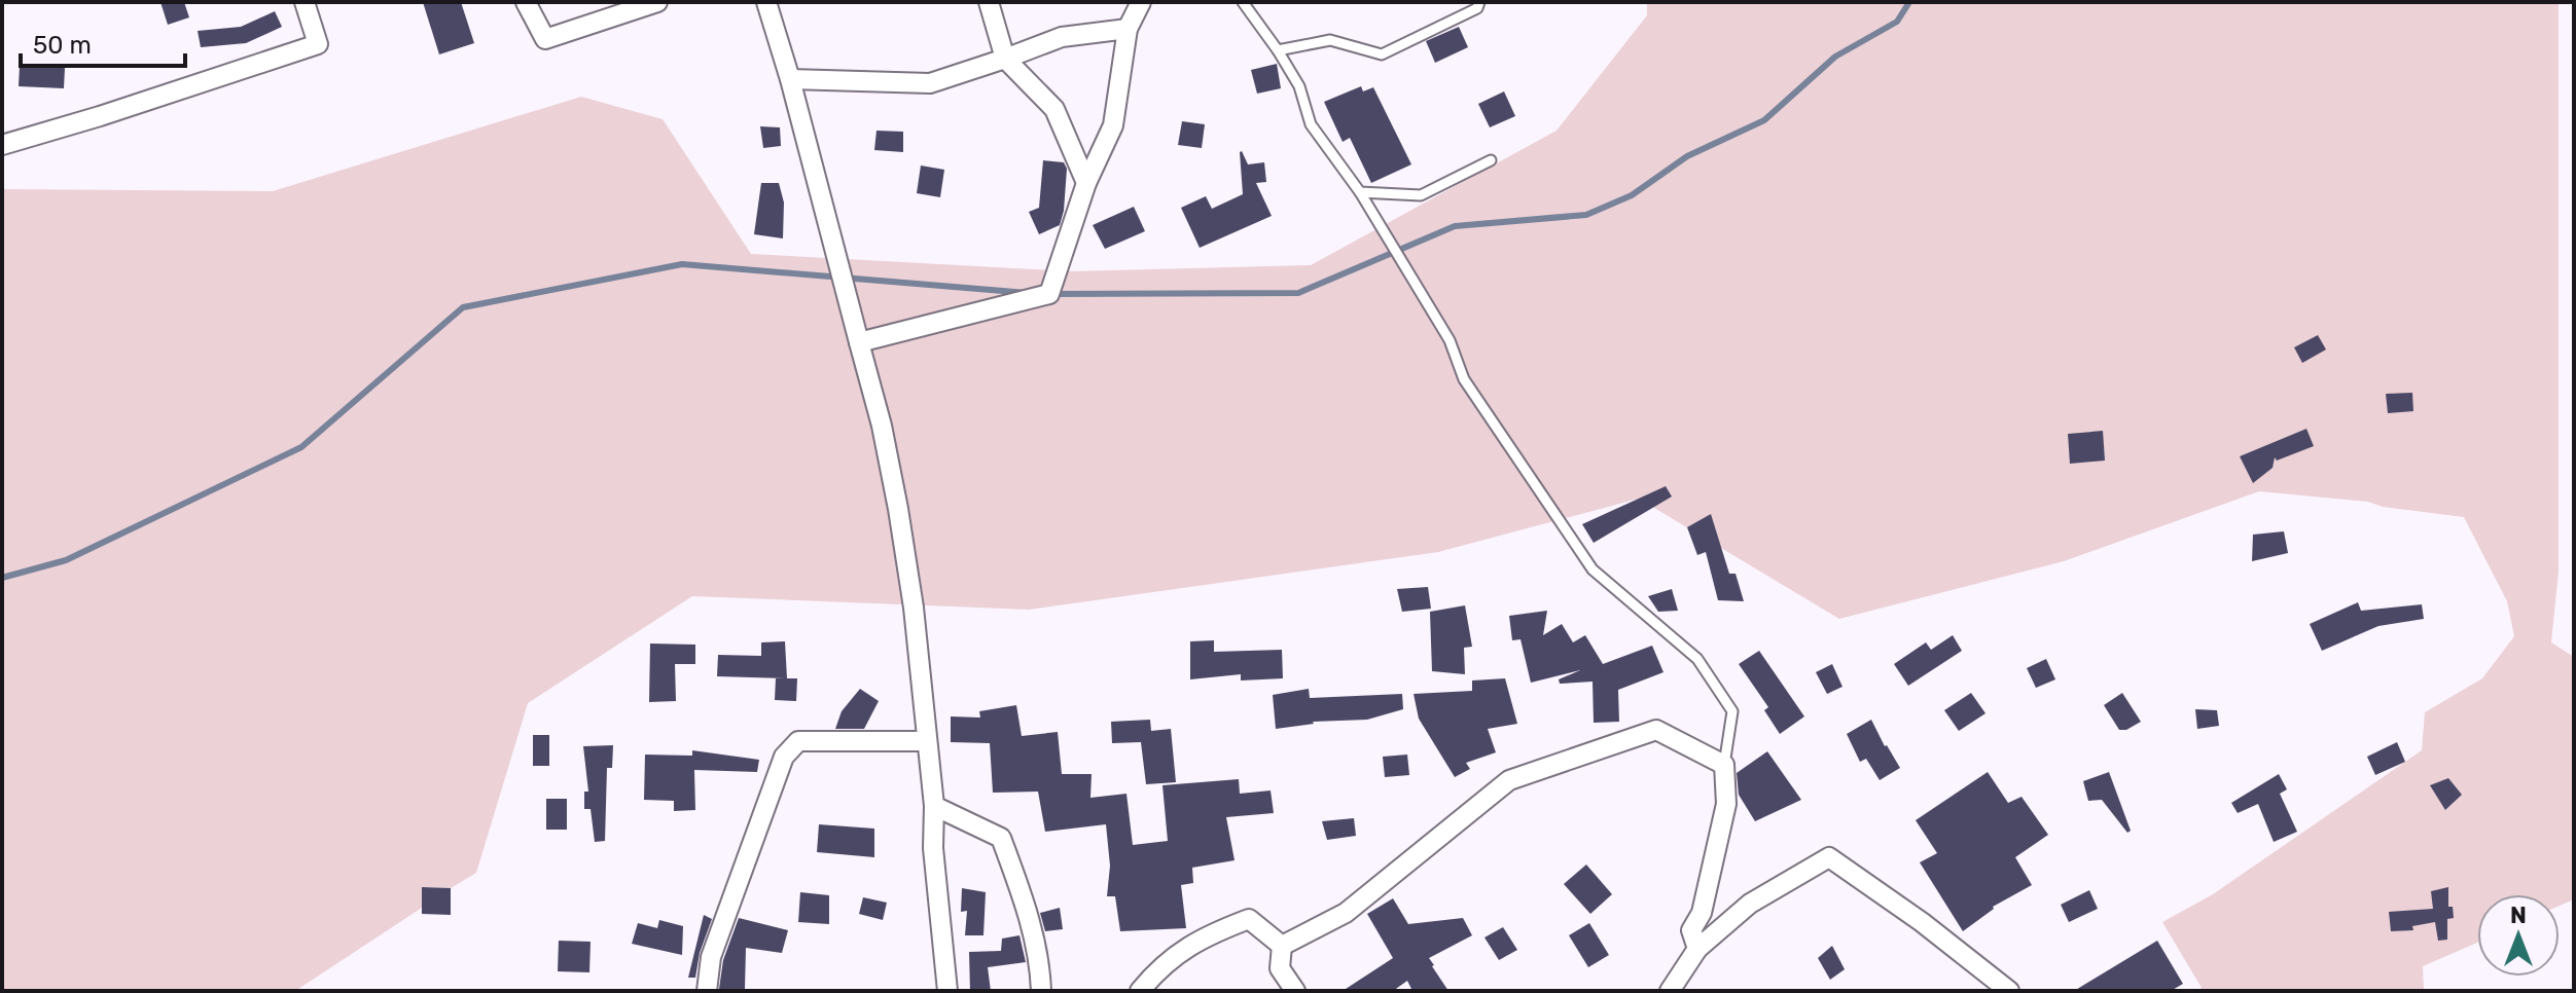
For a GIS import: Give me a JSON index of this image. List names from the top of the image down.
{
  "scale_bar": "50 m",
  "north": "top"
}
